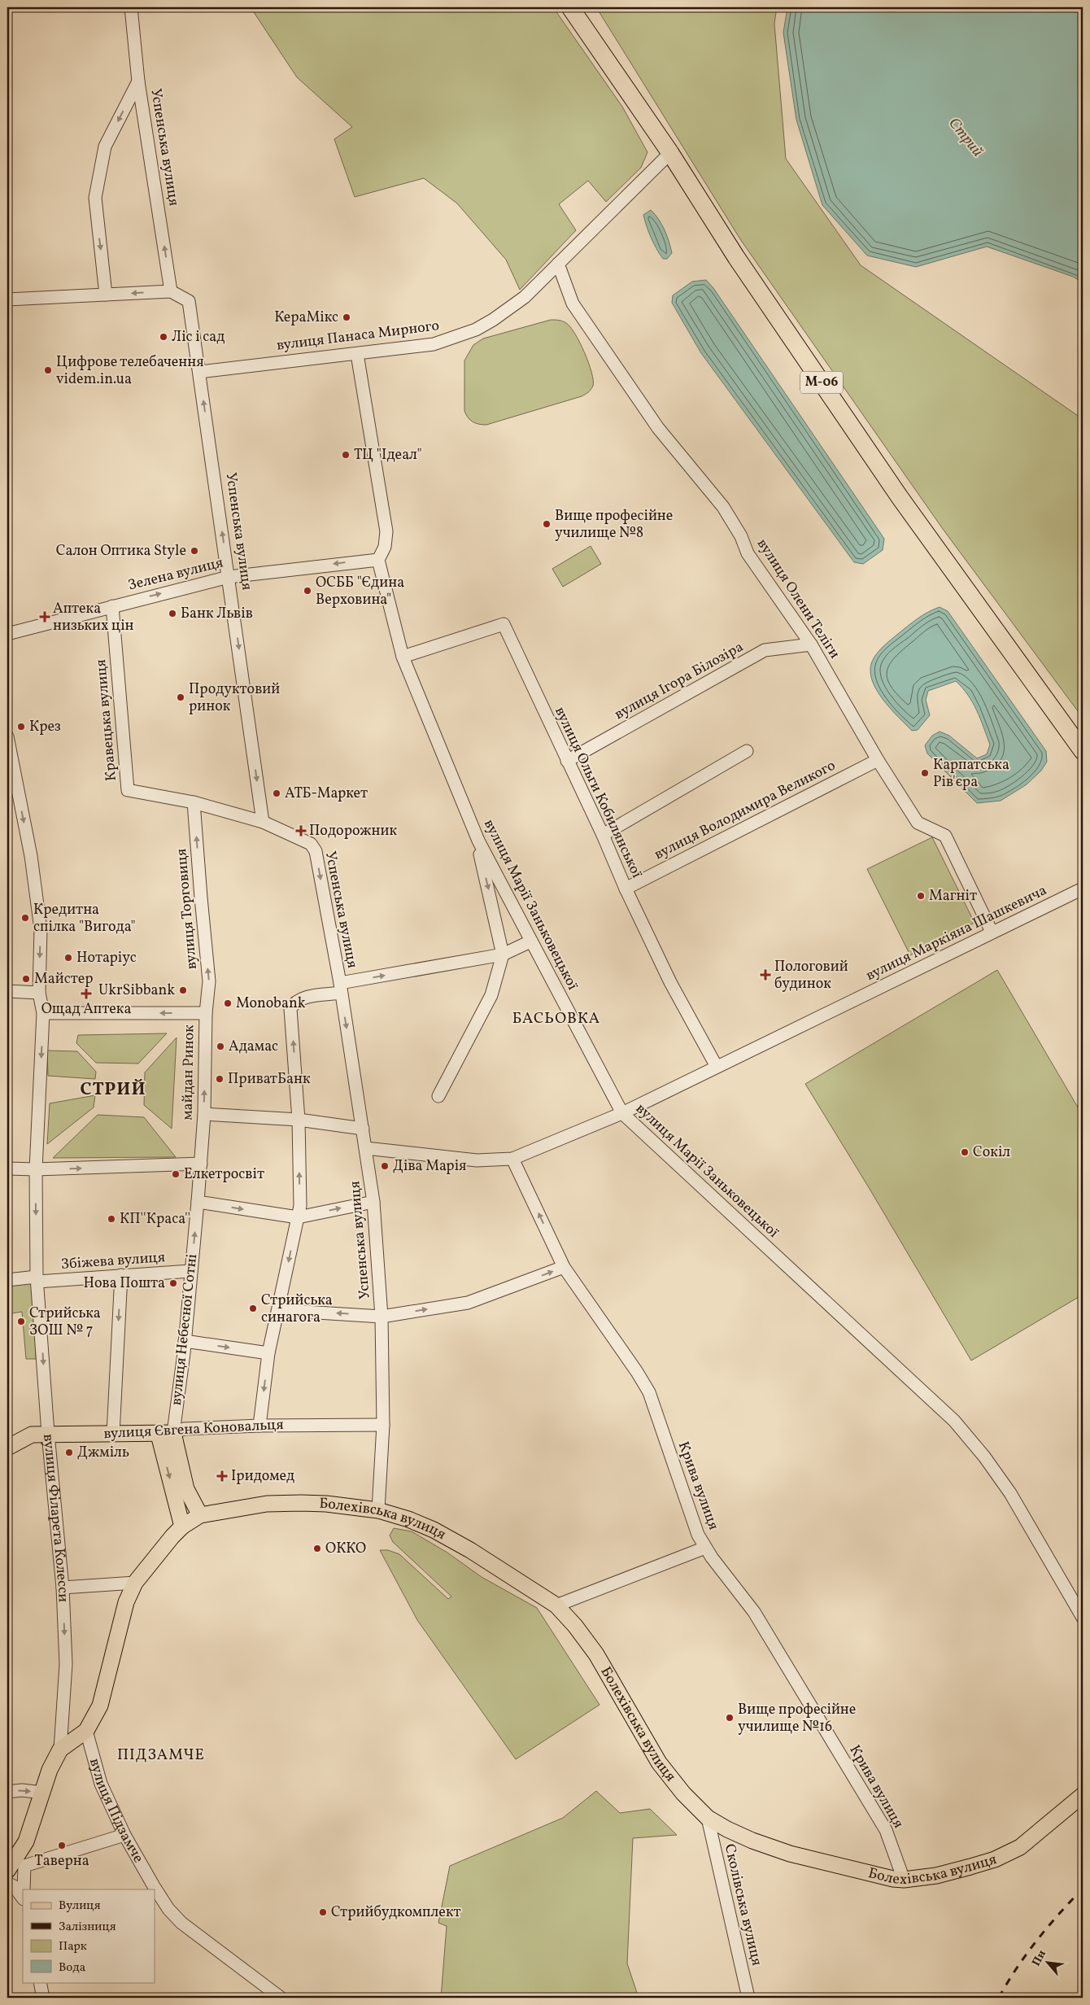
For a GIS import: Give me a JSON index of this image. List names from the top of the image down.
{
  "streets": {
    "highway": ["М-06"],
    "main road": [
      "вулиця Небесної Сотні",
      "вулиця Євгена Коновальця",
      "вулиця Філарета Колесси",
      "Болехівська вулиця"
    ],
    "street": [
      "Успенська вулиця",
      "вулиця Панаса Мирного",
      "Зелена вулиця",
      "вулиця Олени Теліги",
      "вулиця Ігора Білозіра",
      "Кравецька вулиця",
      "вулиця Ольги Кобилянської",
      "вулиця Володимира Великого",
      "вулиця Марії Заньковецької",
      "вулиця Торговиця",
      "вулиця Маркіяна Шашкевича",
      "майдан Ринок",
      "Збіжева вулиця",
      "Крива вулиця",
      "вулиця Підзамче",
      "Сколівська вулиця"
    ]
  },
  "crossings": [
    ["Успенська вулиця", "вулиця Панаса Мирного"],
    ["Успенська вулиця", "Зелена вулиця"],
    ["Успенська вулиця", "Кравецька вулиця"],
    ["Успенська вулиця", "вулиця Маркіяна Шашкевича"],
    ["Успенська вулиця", "вулиця Євгена Коновальця"],
    ["Успенська вулиця", "Болехівська вулиця"],
    ["вулиця Панаса Мирного", "М-06"],
    ["вулиця Панаса Мирного", "вулиця Олени Теліги"],
    ["Зелена вулиця", "Кравецька вулиця"],
    ["Зелена вулиця", "вулиця Марії Заньковецької"],
    ["вулиця Олени Теліги", "вулиця Ігора Білозіра"],
    ["вулиця Олени Теліги", "вулиця Володимира Великого"],
    ["вулиця Олени Теліги", "вулиця Маркіяна Шашкевича"],
    ["вулиця Ігора Білозіра", "вулиця Ольги Кобилянської"],
    ["Кравецька вулиця", "вулиця Торговиця"],
    ["вулиця Ольги Кобилянської", "вулиця Володимира Великого"],
    ["вулиця Ольги Кобилянської", "вулиця Марії Заньковецької"],
    ["вулиця Ольги Кобилянської", "вулиця Маркіяна Шашкевича"],
    ["вулиця Марії Заньковецької", "вулиця Маркіяна Шашкевича"],
    ["вулиця Торговиця", "майдан Ринок"],
    ["вулиця Маркіяна Шашкевича", "Крива вулиця"],
    ["майдан Ринок", "вулиця Небесної Сотні"],
    ["Збіжева вулиця", "вулиця Небесної Сотні"],
    ["Збіжева вулиця", "вулиця Філарета Колесси"],
    ["вулиця Небесної Сотні", "вулиця Євгена Коновальця"],
    ["вулиця Небесної Сотні", "Болехівська вулиця"],
    ["вулиця Євгена Коновальця", "вулиця Філарета Колесси"],
    ["Крива вулиця", "Болехівська вулиця"],
    ["Болехівська вулиця", "Сколівська вулиця"]
  ],
  "one_way": ["вулиця Торговиця"],
  "districts": ["БАСЬОВКА", "СТРИЙ", "ПІДЗАМЧЕ"],
  "water": ["Стрий"],
  "places": {
    "other": [
      "КераМікс",
      "Ліс і сад",
      "Цифрове телебачення videm.in.ua",
      "ТЦ \"Ідеал\"",
      "Вище професійне училище №8",
      "Салон Оптика Style",
      "ОСББ \"Єдина Верховина\"",
      "Банк Львів",
      "Продуктовий ринок",
      "Крез",
      "Карпатська Рів'єра",
      "АТБ-Маркет",
      "Магніт",
      "Кредитна спілка \"Вигода\"",
      "Нотаріус",
      "Майстер",
      "UkrSibbank",
      "Monobank",
      "Адамас",
      "ПриватБанк",
      "Сокіл",
      "Діва Марія",
      "Елкетросвіт",
      "КП''Краса''",
      "Нова Пошта",
      "Стрийська синагога",
      "Стрийська ЗОШ № 7",
      "Джміль",
      "ОККО",
      "Вище професійне училище №16",
      "Tаверна",
      "Стрийбудкомплект"
    ],
    "health": [
      "Аптека низьких цін",
      "Подорожник",
      "Пологовий будинок",
      "Ощад Аптека",
      "Іридомед"
    ]
  },
  "legend": [
    "Вулиця",
    "Залізниця",
    "Парк",
    "Вода"
  ],
  "north": "top left"
}
